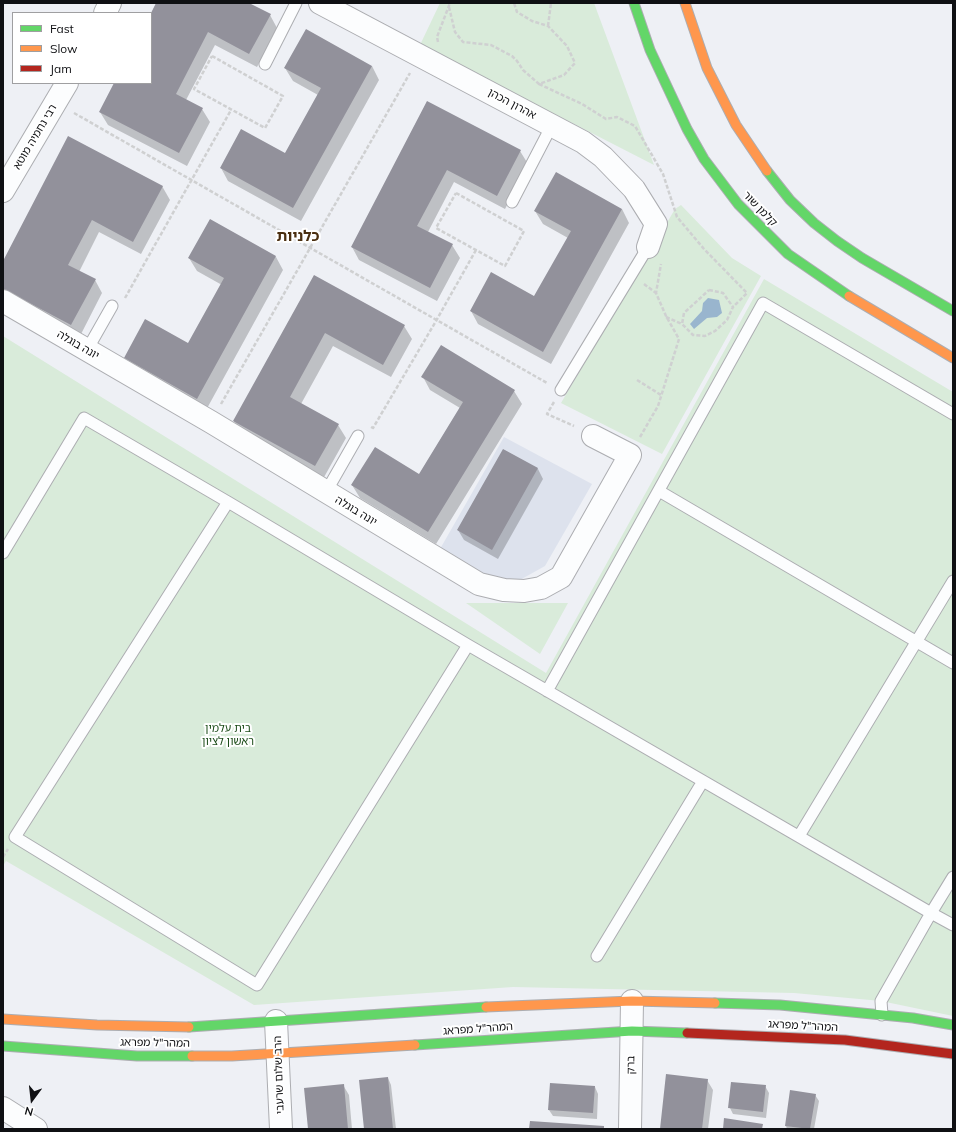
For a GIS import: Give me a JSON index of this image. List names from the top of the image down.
{
  "streets": {
    "street": [
      "אהרון הכהן",
      "רבי נחמיה מוטא",
      "קלמן שור",
      "יונה בוגלה",
      "המהר\"ל מפראג",
      "ברק",
      "הרב שלום שרעבי"
    ]
  },
  "crossings": [
    ["המהר\"ל מפראג", "ברק"],
    ["המהר\"ל מפראג", "הרב שלום שרעבי"]
  ],
  "districts": ["כלניות"],
  "parks": ["בית עלמין ראשון לציון"],
  "legend": ["Fast", "Slow", "Jam"],
  "north": "bottom"
}
